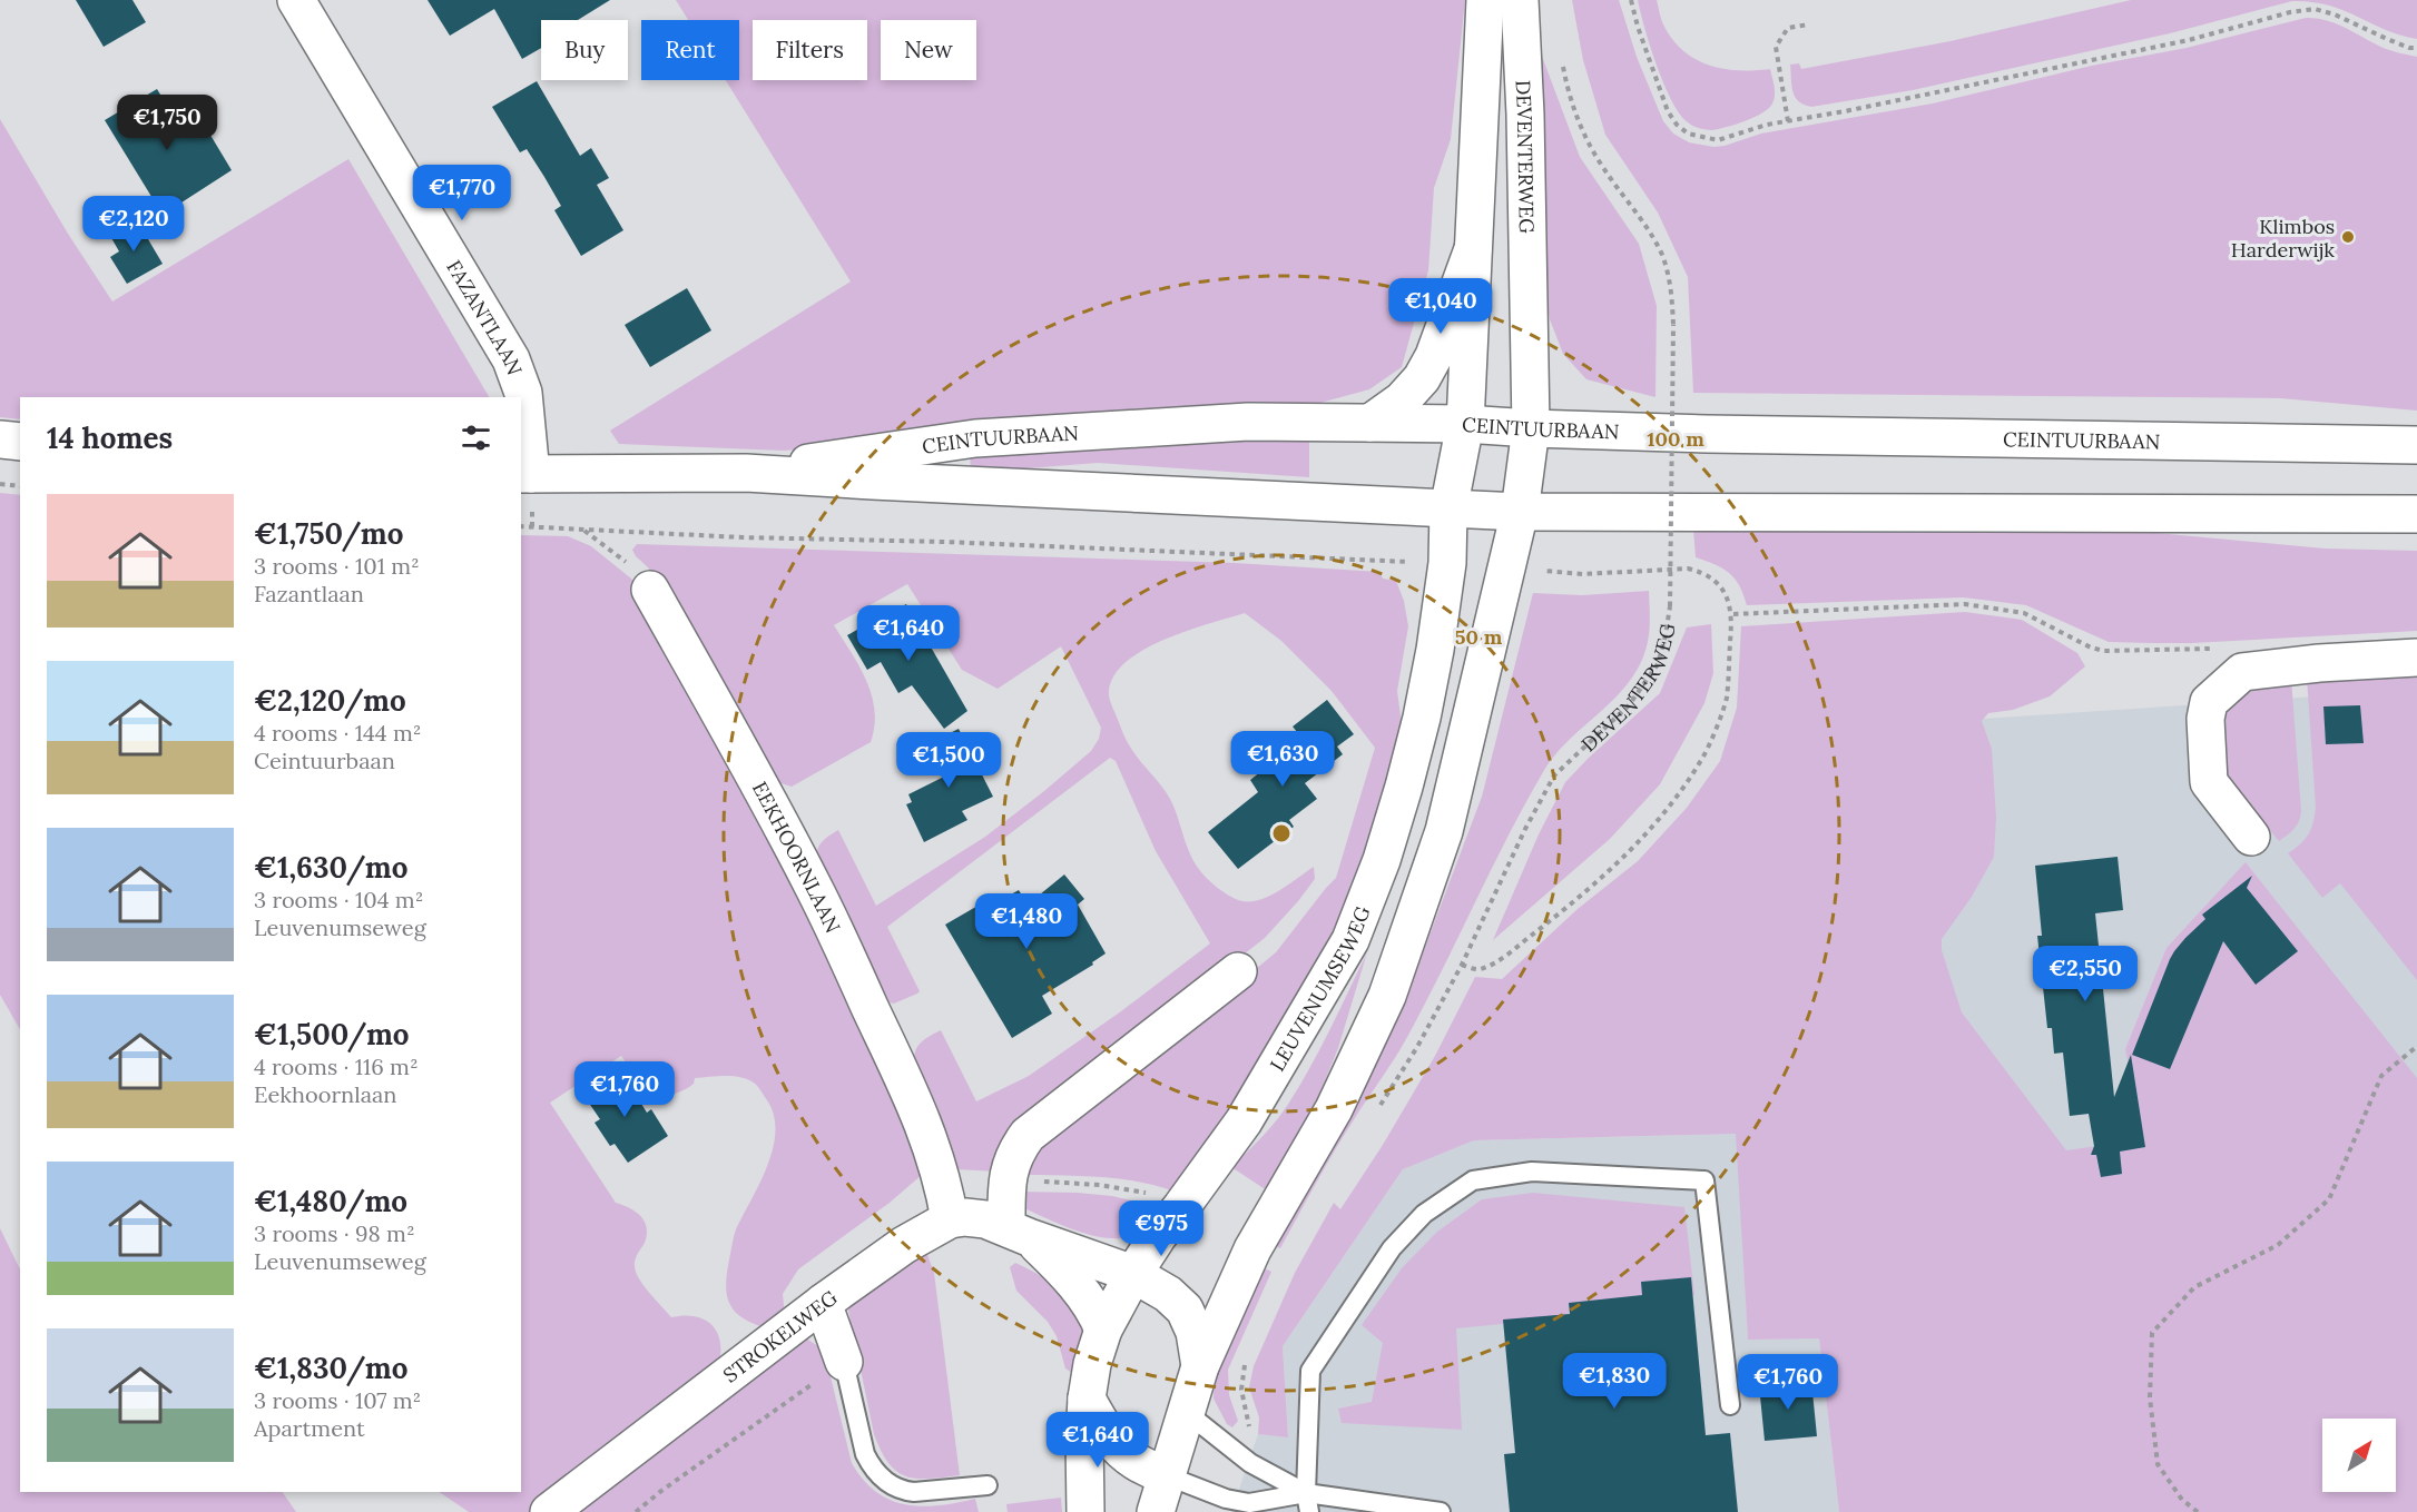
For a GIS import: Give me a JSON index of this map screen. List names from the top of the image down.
{
  "streets": {
    "main road": [
      "DEVENTERWEG",
      "FAZANTLAAN",
      "CEINTUURBAAN",
      "EEKHOORNLAAN",
      "LEUVENUMSEWEG",
      "STROKELWEG"
    ]
  },
  "crossings": [
    ["DEVENTERWEG", "CEINTUURBAAN"],
    ["DEVENTERWEG", "LEUVENUMSEWEG"],
    ["FAZANTLAAN", "CEINTUURBAAN"],
    ["CEINTUURBAAN", "LEUVENUMSEWEG"],
    ["EEKHOORNLAAN", "STROKELWEG"],
    ["LEUVENUMSEWEG", "STROKELWEG"]
  ],
  "places": ["Klimbos Harderwijk"],
  "north": "top right",
  "page": {
    "chip": [
      "Buy",
      "Rent",
      "Filters",
      "New"
    ],
    "price": [
      "€1,750",
      "€1,770",
      "€2,120",
      "€1,040",
      "€1,640",
      "€1,630",
      "€1,500",
      "€1,480",
      "€2,550",
      "€1,760",
      "€975",
      "€1,830",
      "€1,760",
      "€1,640"
    ],
    "heading": "14 homes",
    "list": [
      {
        "name": "€1,750/mo",
        "note": "3 rooms · 101 m² · Fazantlaan"
      },
      {
        "name": "€2,120/mo",
        "note": "4 rooms · 144 m² · Ceintuurbaan"
      },
      {
        "name": "€1,630/mo",
        "note": "3 rooms · 104 m² · Leuvenumseweg"
      },
      {
        "name": "€1,500/mo",
        "note": "4 rooms · 116 m² · Eekhoornlaan"
      },
      {
        "name": "€1,480/mo",
        "note": "3 rooms · 98 m² · Leuvenumseweg"
      },
      {
        "name": "€1,830/mo",
        "note": "3 rooms · 107 m² · Apartment"
      }
    ]
  },
  "rings": ["100 m", "50 m"]
}
